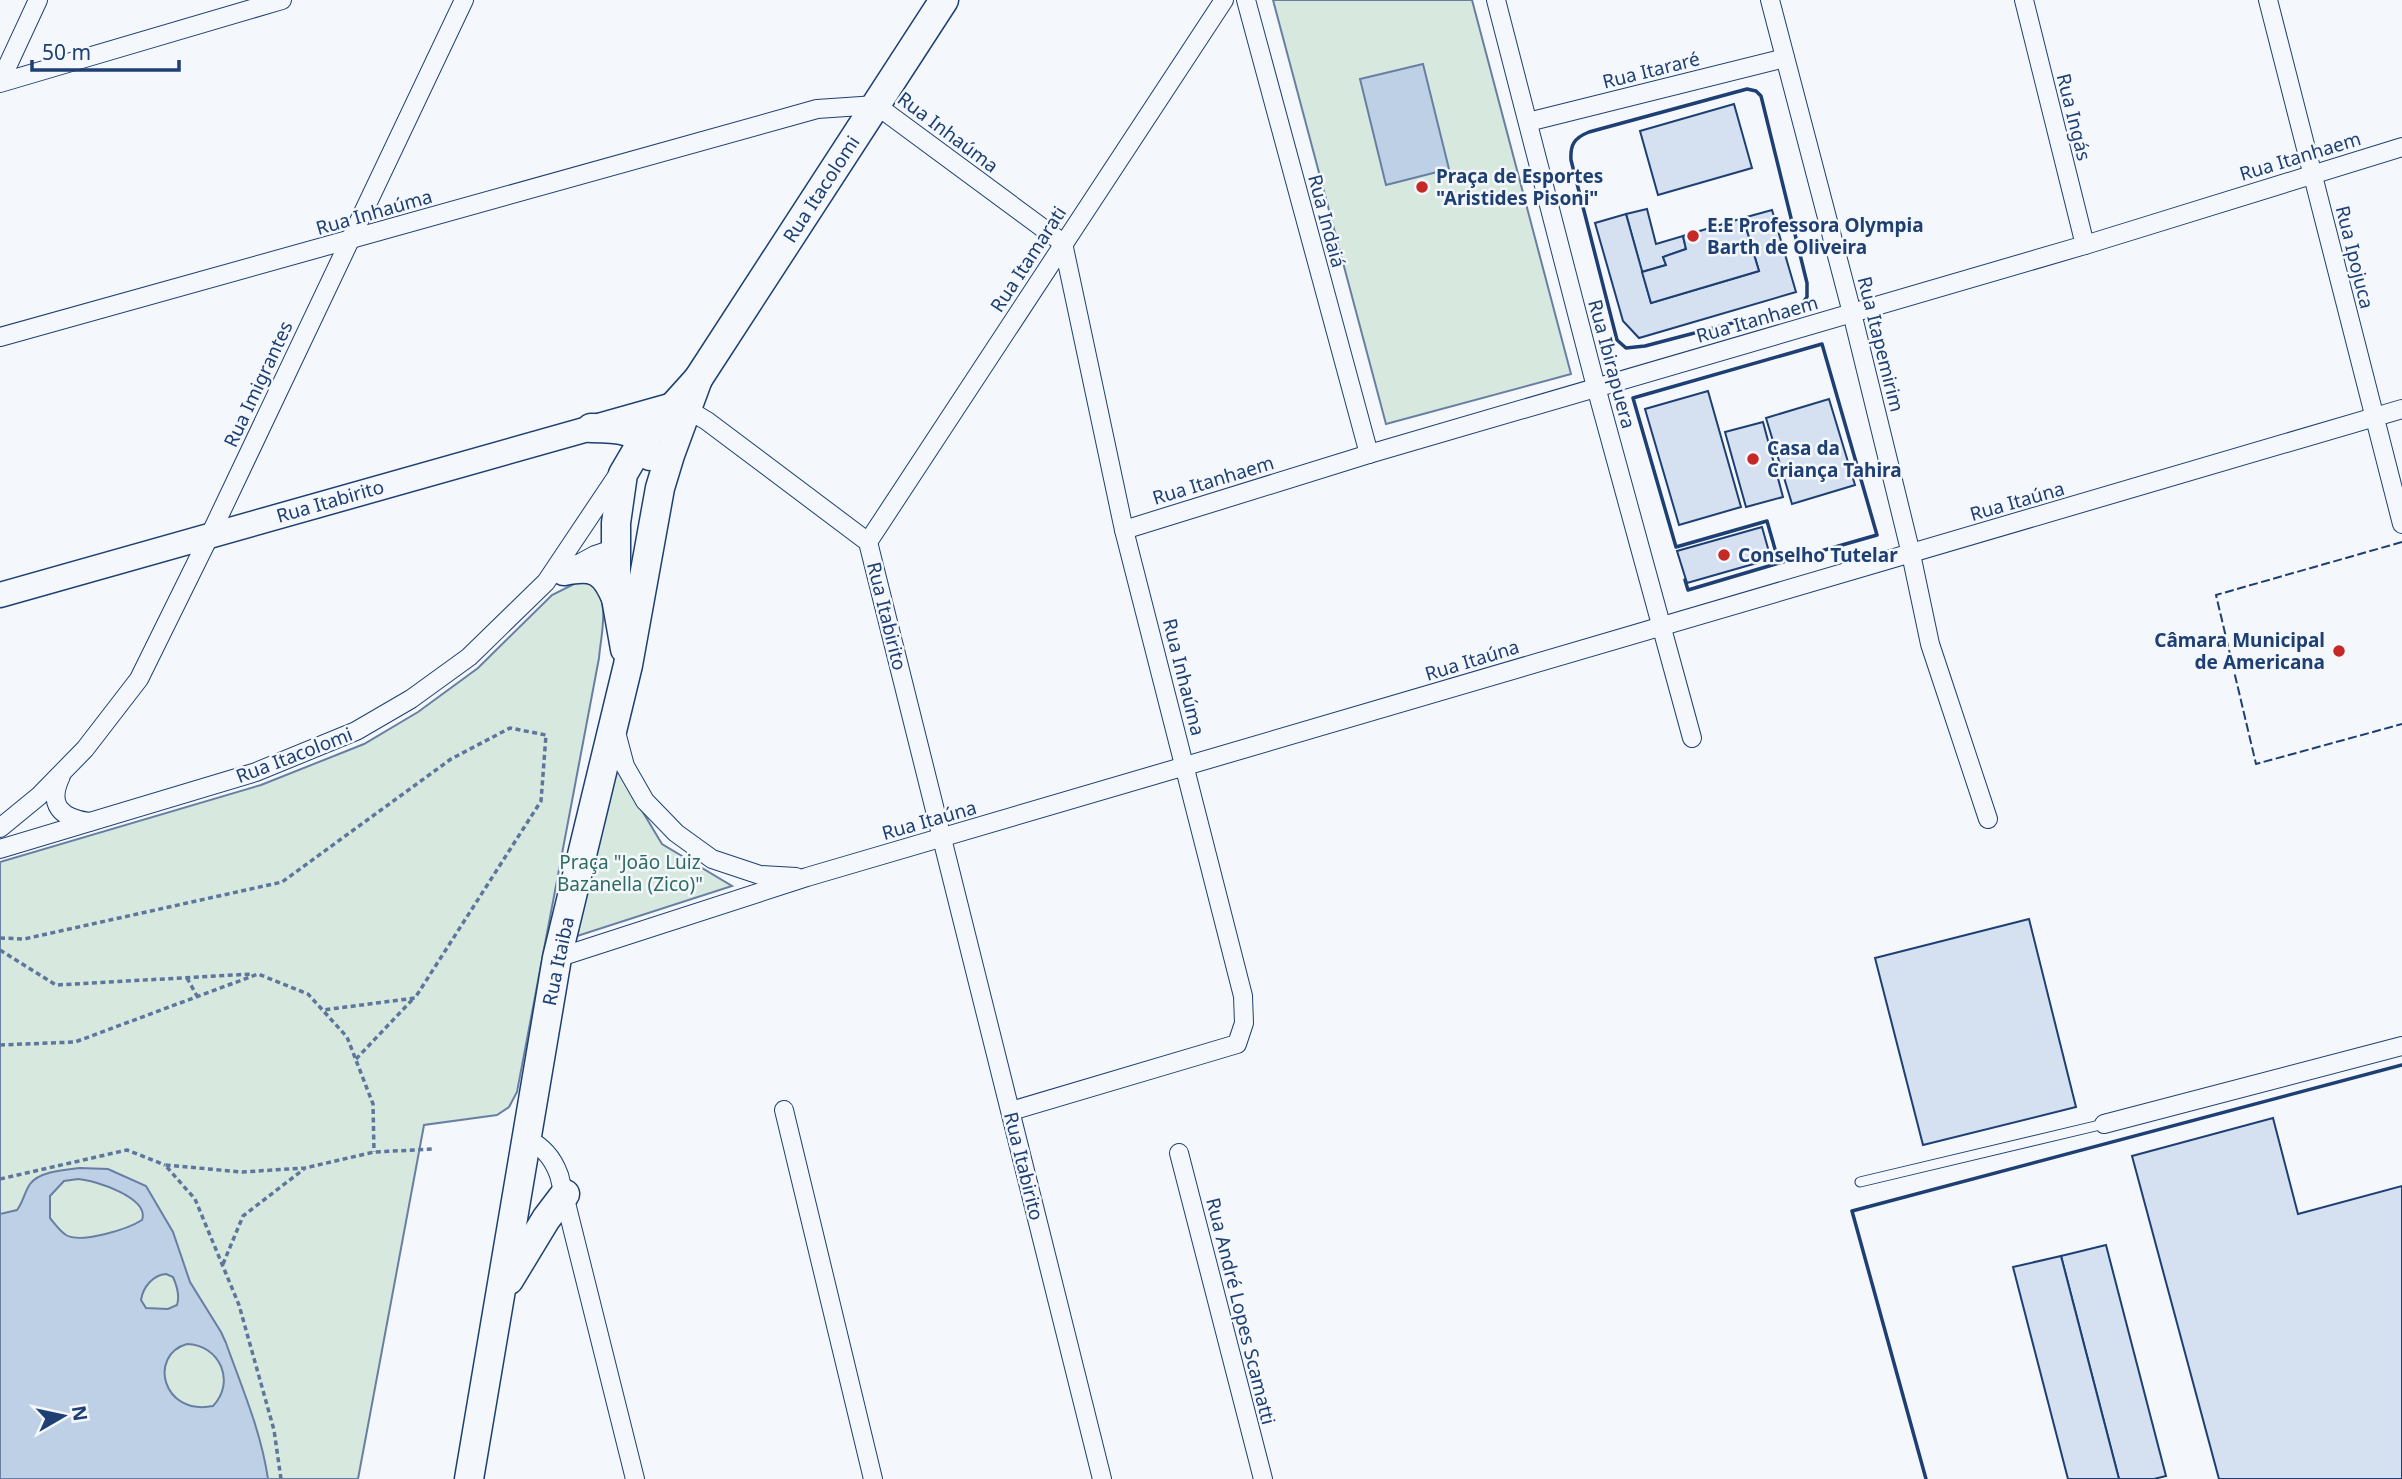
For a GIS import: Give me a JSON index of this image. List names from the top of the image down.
{
  "streets": {
    "main road": ["Rua Itacolomi", "Rua Itaiba"],
    "street": [
      "Rua Itararé",
      "Rua Ingás",
      "Rua Inhaúma",
      "Rua Itanhaem",
      "Rua Indaiá",
      "Rua Ipojuca",
      "Rua Itamarati",
      "Rua Itapemirim",
      "Rua Ibirapuera",
      "Rua Imigrantes",
      "Rua Itabirito",
      "Rua Itaúna",
      "Rua André Lopes Scamatti"
    ]
  },
  "crossings": [
    ["Rua Itararé", "Rua Itapemirim"],
    ["Rua Itararé", "Rua Ibirapuera"],
    ["Rua Ingás", "Rua Itanhaem"],
    ["Rua Inhaúma", "Rua Itanhaem"],
    ["Rua Inhaúma", "Rua Itacolomi"],
    ["Rua Inhaúma", "Rua Itamarati"],
    ["Rua Inhaúma", "Rua Imigrantes"],
    ["Rua Inhaúma", "Rua Itabirito"],
    ["Rua Inhaúma", "Rua Itaúna"],
    ["Rua Itanhaem", "Rua Indaiá"],
    ["Rua Itanhaem", "Rua Ipojuca"],
    ["Rua Itanhaem", "Rua Itapemirim"],
    ["Rua Itanhaem", "Rua Ibirapuera"],
    ["Rua Itacolomi", "Rua Imigrantes"],
    ["Rua Itacolomi", "Rua Itabirito"],
    ["Rua Itacolomi", "Rua Itaiba"],
    ["Rua Ipojuca", "Rua Itaúna"],
    ["Rua Itamarati", "Rua Itabirito"],
    ["Rua Itapemirim", "Rua Itaúna"],
    ["Rua Ibirapuera", "Rua Itaúna"],
    ["Rua Imigrantes", "Rua Itabirito"],
    ["Rua Itabirito", "Rua Itaúna"],
    ["Rua Itabirito", "Rua Itaiba"],
    ["Rua Itaúna", "Rua Itaiba"]
  ],
  "parks": ["Praça \"João Luiz Bazanella (Zico)\""],
  "places": [
    "Praça de Esportes \"Aristides Pisoni\"",
    "E.E Professora Olympia Barth de Oliveira",
    "Casa da Criança Tahira",
    "Conselho Tutelar",
    "Câmara Municipal de Americana"
  ],
  "scale_bar": "50 m",
  "north": "right"
}
